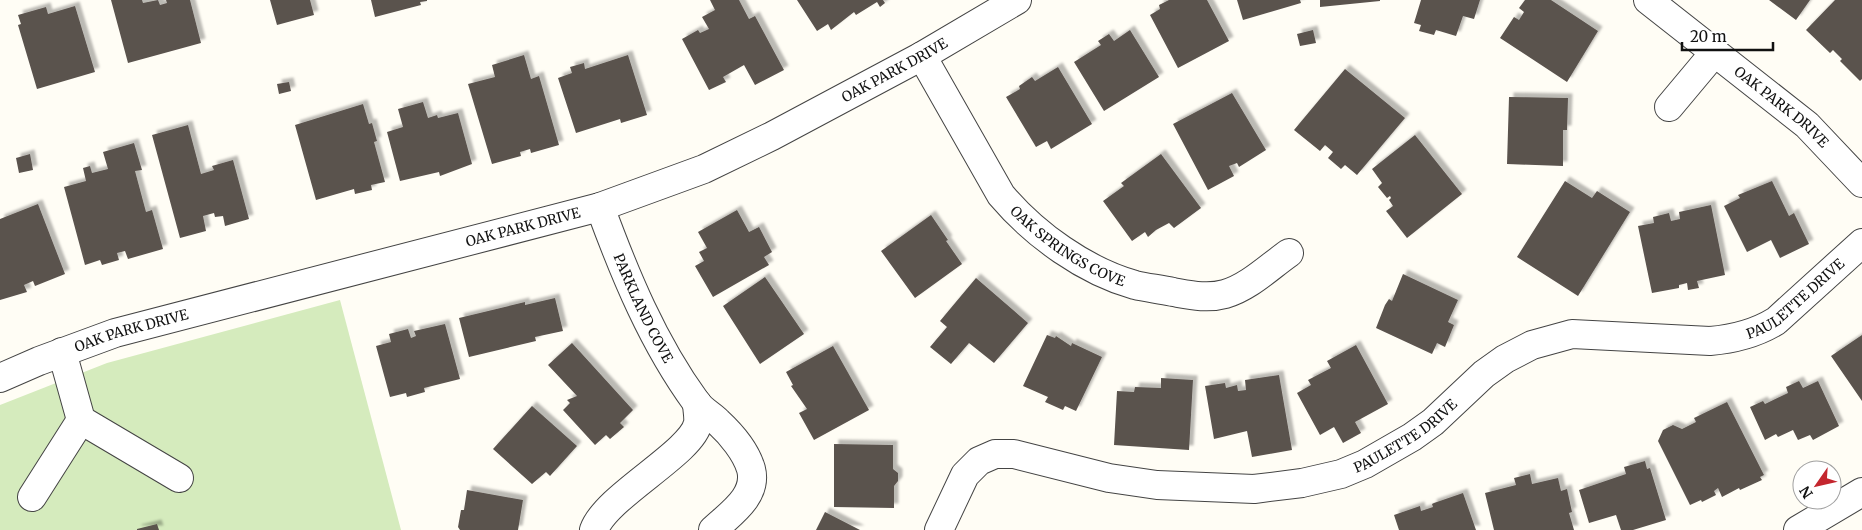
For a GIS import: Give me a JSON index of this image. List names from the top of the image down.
{
  "streets": {
    "street": [
      "OAK PARK DRIVE",
      "OAK SPRINGS COVE",
      "PAULETTE DRIVE",
      "PARKLAND COVE"
    ]
  },
  "crossings": [
    ["OAK PARK DRIVE", "OAK SPRINGS COVE"],
    ["OAK PARK DRIVE", "PARKLAND COVE"]
  ],
  "scale_bar": "20 m",
  "north": "bottom left"
}
